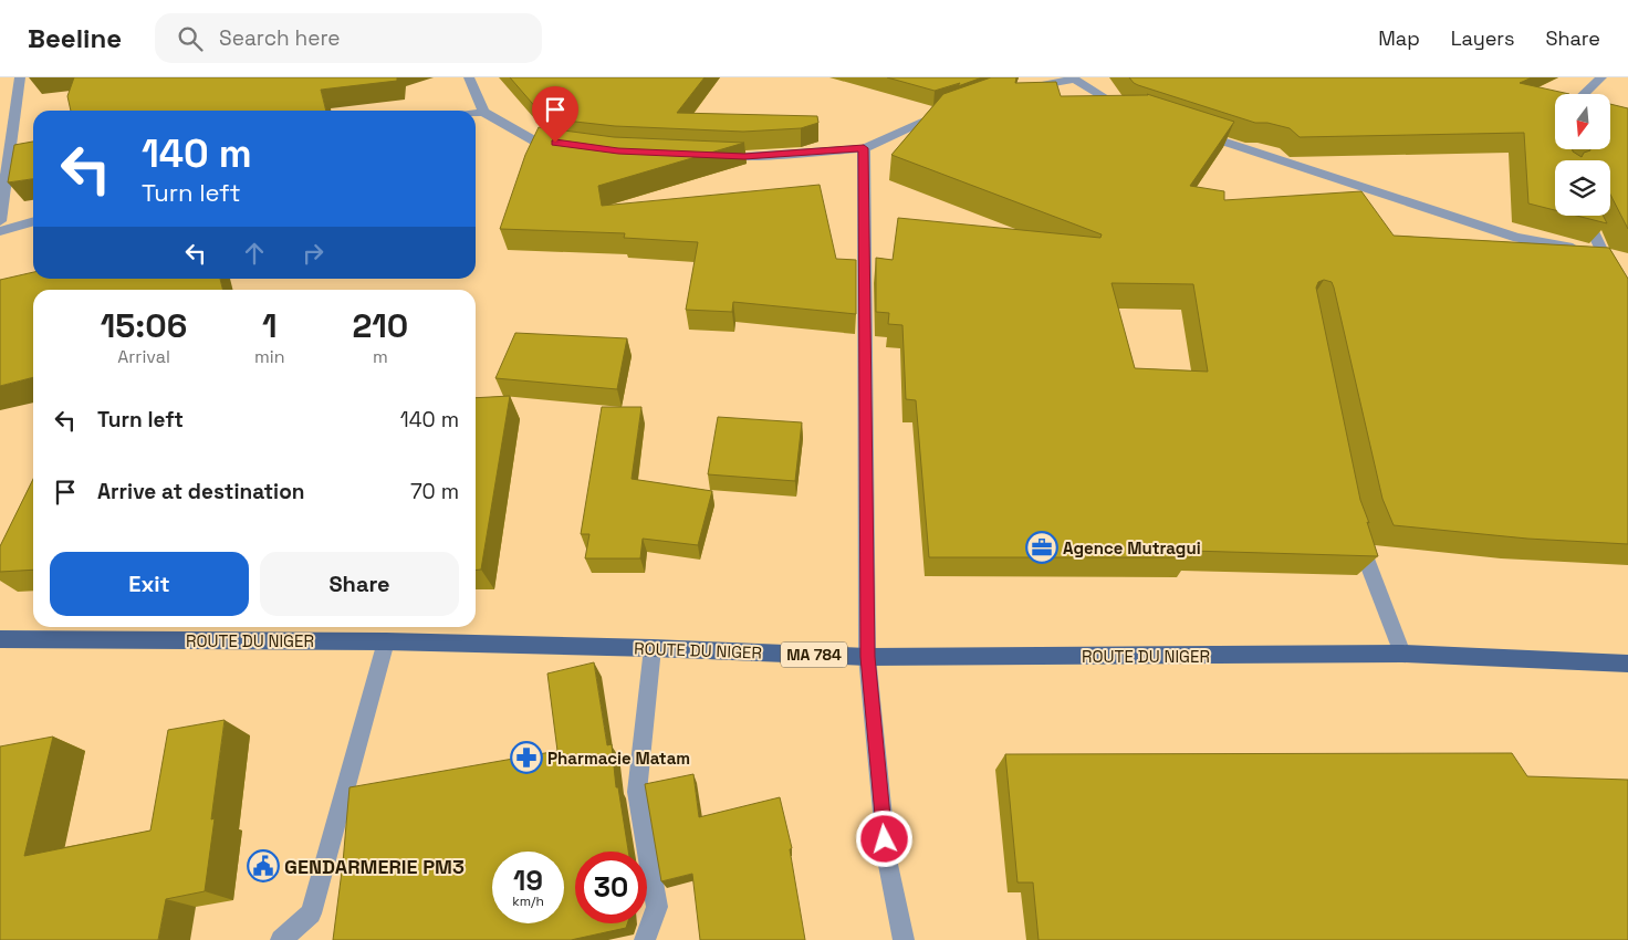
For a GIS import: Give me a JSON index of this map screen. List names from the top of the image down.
{
  "streets": {
    "main road": ["ROUTE DU NIGER", "MA 784"]
  },
  "places": {
    "office": ["Agence Mutragui"],
    "pharmacy": ["Pharmacie Matam"],
    "public building": ["GENDARMERIE PM3"]
  },
  "north": "bottom",
  "page": {
    "header": "Beeline",
    "search": "Search here",
    "nav": ["Map", "Layers", "Share"],
    "turn": ["140 m", "Turn left"],
    "eta": [
      "15:06",
      "Arrival",
      "1",
      "min",
      "210",
      "m"
    ],
    "list": [
      {
        "name": "Turn left",
        "value": "140 m"
      },
      {
        "name": "Arrive at destination",
        "value": "70 m"
      }
    ],
    "buttons": ["Exit", "Share"],
    "speed": "19 km/h",
    "limit": "30"
  }
}
